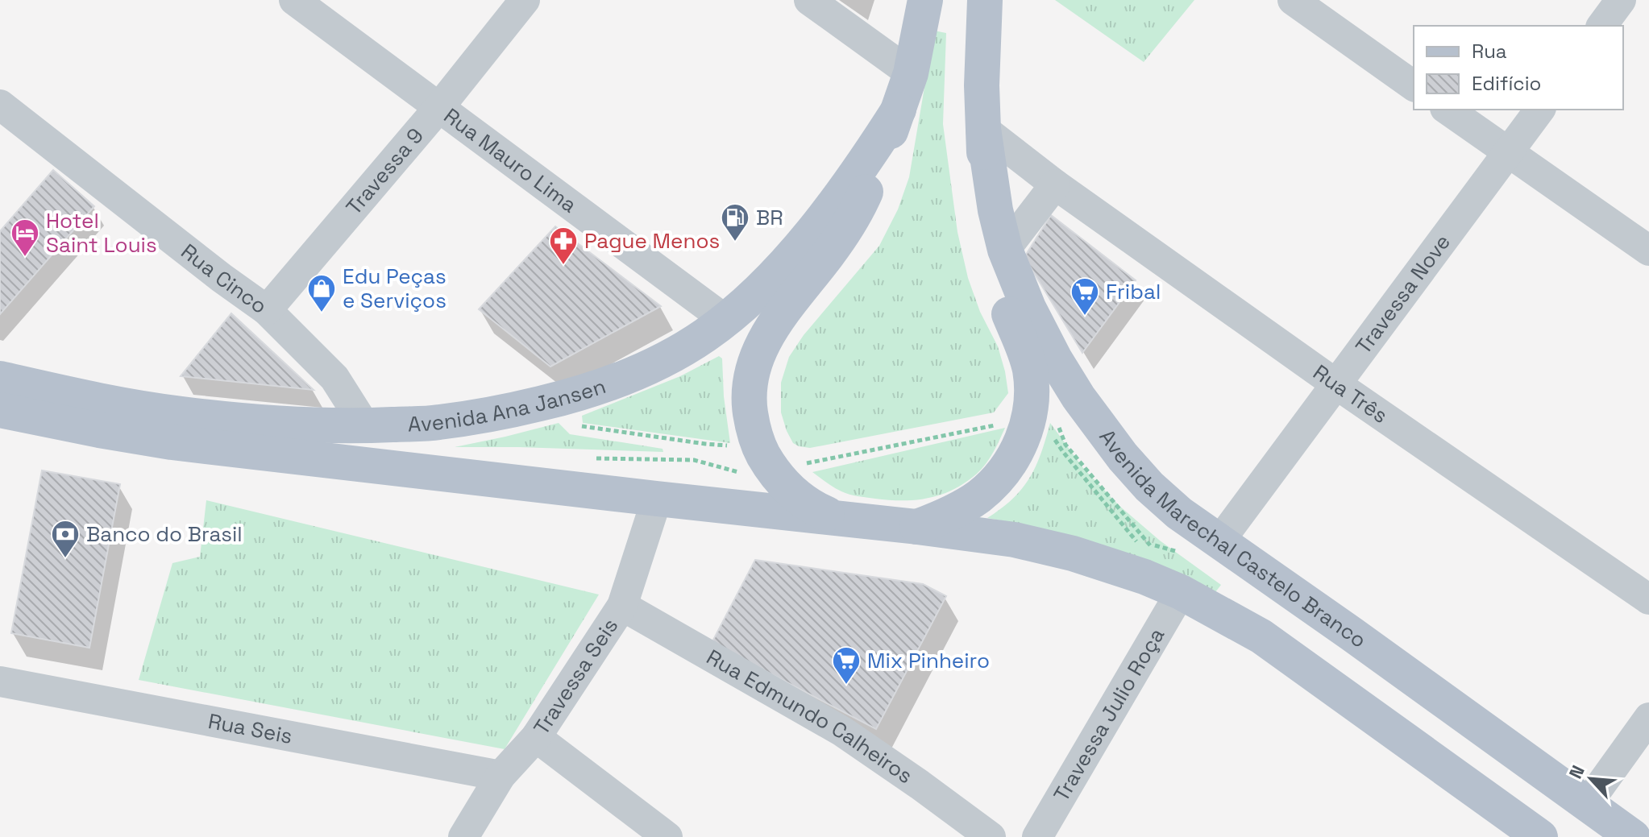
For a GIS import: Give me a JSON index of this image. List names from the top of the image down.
{
  "streets": {
    "main road": ["Avenida Ana Jansen", "Avenida Marechal Castelo Branco"],
    "street": [
      "Rua Mauro Lima",
      "Travessa 9",
      "Rua Cinco",
      "Travessa Nove",
      "Rua Três",
      "Travessa Seis",
      "Travessa Julio Roça",
      "Rua Edmundo Calheiros",
      "Rua Seis"
    ]
  },
  "crossings": [
    ["Rua Mauro Lima", "Travessa 9"],
    ["Rua Mauro Lima", "Avenida Ana Jansen"],
    ["Travessa 9", "Rua Cinco"],
    ["Rua Cinco", "Avenida Ana Jansen"],
    ["Travessa Nove", "Rua Três"],
    ["Travessa Nove", "Avenida Marechal Castelo Branco"],
    ["Rua Três", "Avenida Marechal Castelo Branco"],
    ["Travessa Seis", "Rua Edmundo Calheiros"],
    ["Travessa Seis", "Rua Seis"]
  ],
  "places": {
    "fuel station": ["BR"],
    "hotel": ["Hotel Saint Louis"],
    "pharmacy": ["Pague Menos"],
    "shop": ["Edu Peças e Serviços"],
    "supermarket": ["Fribal", "Mix Pinheiro"],
    "bank": ["Banco do Brasil"]
  },
  "legend": ["Rua", "Edifício"],
  "north": "top left"
}
